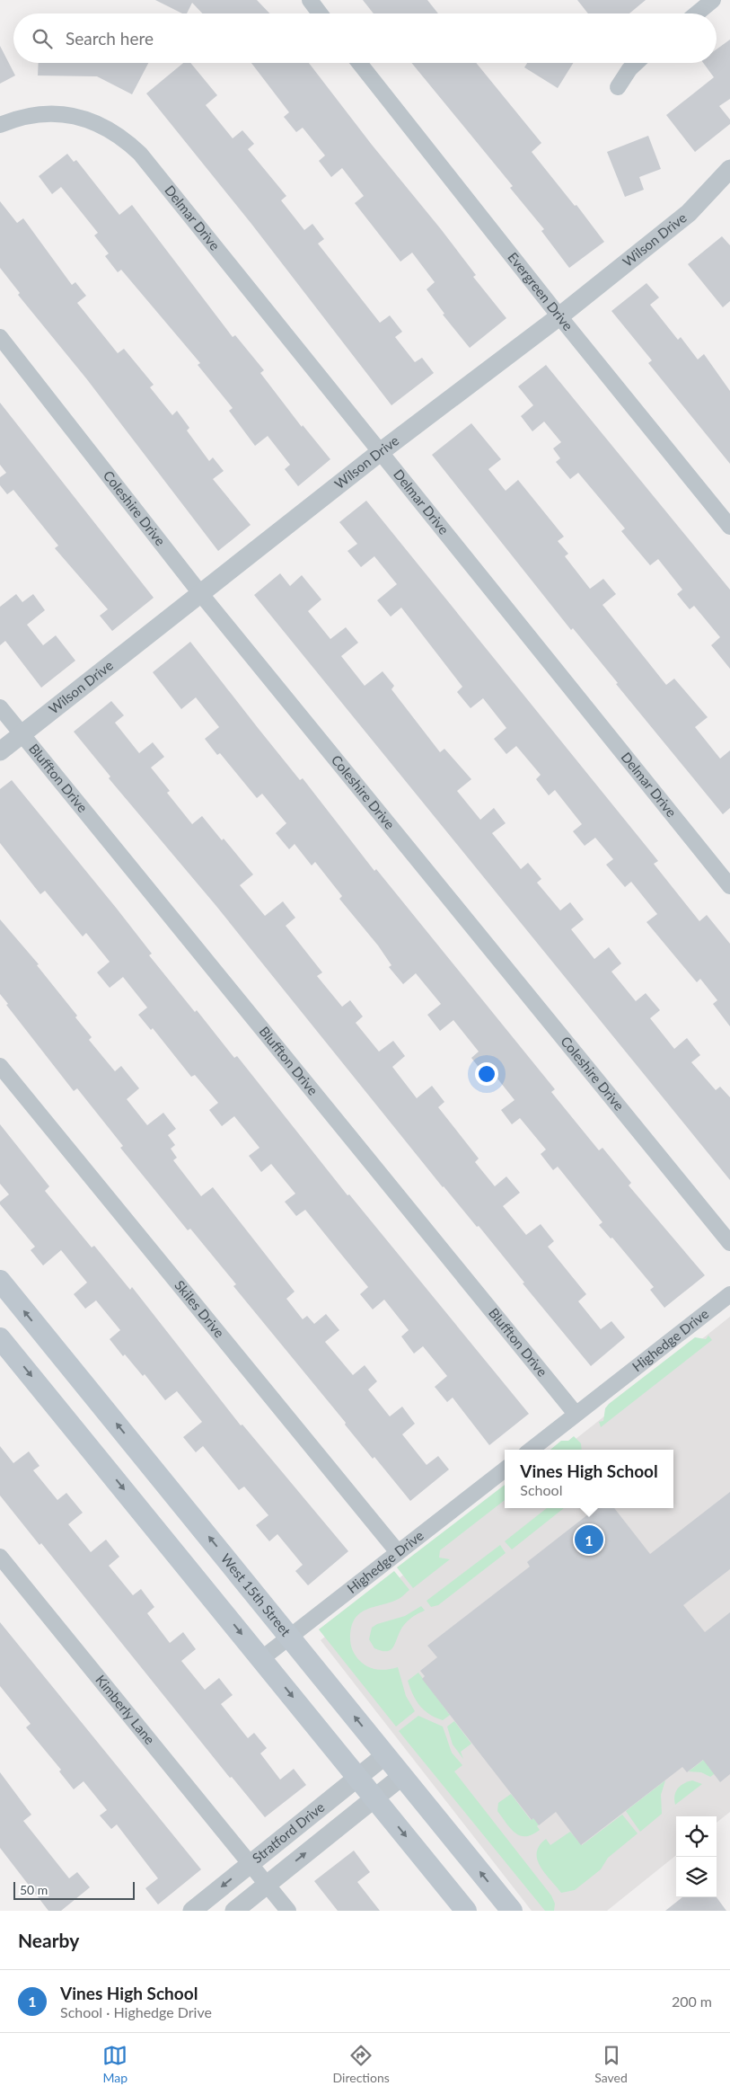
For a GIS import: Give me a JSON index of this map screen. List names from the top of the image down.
{
  "streets": {
    "main road": ["West 15th Street"],
    "street": [
      "Delmar Drive",
      "Wilson Drive",
      "Evergreen Drive",
      "Coleshire Drive",
      "Bluffton Drive",
      "Skiles Drive",
      "Highedge Drive",
      "Kimberly Lane",
      "Stratford Drive"
    ]
  },
  "crossings": [
    ["Delmar Drive", "Wilson Drive"],
    ["Wilson Drive", "Evergreen Drive"],
    ["Wilson Drive", "Coleshire Drive"],
    ["Wilson Drive", "Bluffton Drive"],
    ["Bluffton Drive", "Highedge Drive"],
    ["Skiles Drive", "Highedge Drive"],
    ["Highedge Drive", "West 15th Street"],
    ["West 15th Street", "Stratford Drive"],
    ["Kimberly Lane", "Stratford Drive"]
  ],
  "scale_bar": "50 m",
  "page": {
    "search": "Search here",
    "popup": ["Vines High School", "School"],
    "pins": "1",
    "scale": "50 m",
    "heading": "Nearby",
    "list": [
      {
        "mark": "1",
        "name": "Vines High School",
        "note": "School · Highedge Drive",
        "value": "200 m"
      }
    ],
    "nav": ["Map", "Directions", "Saved"]
  }
}
